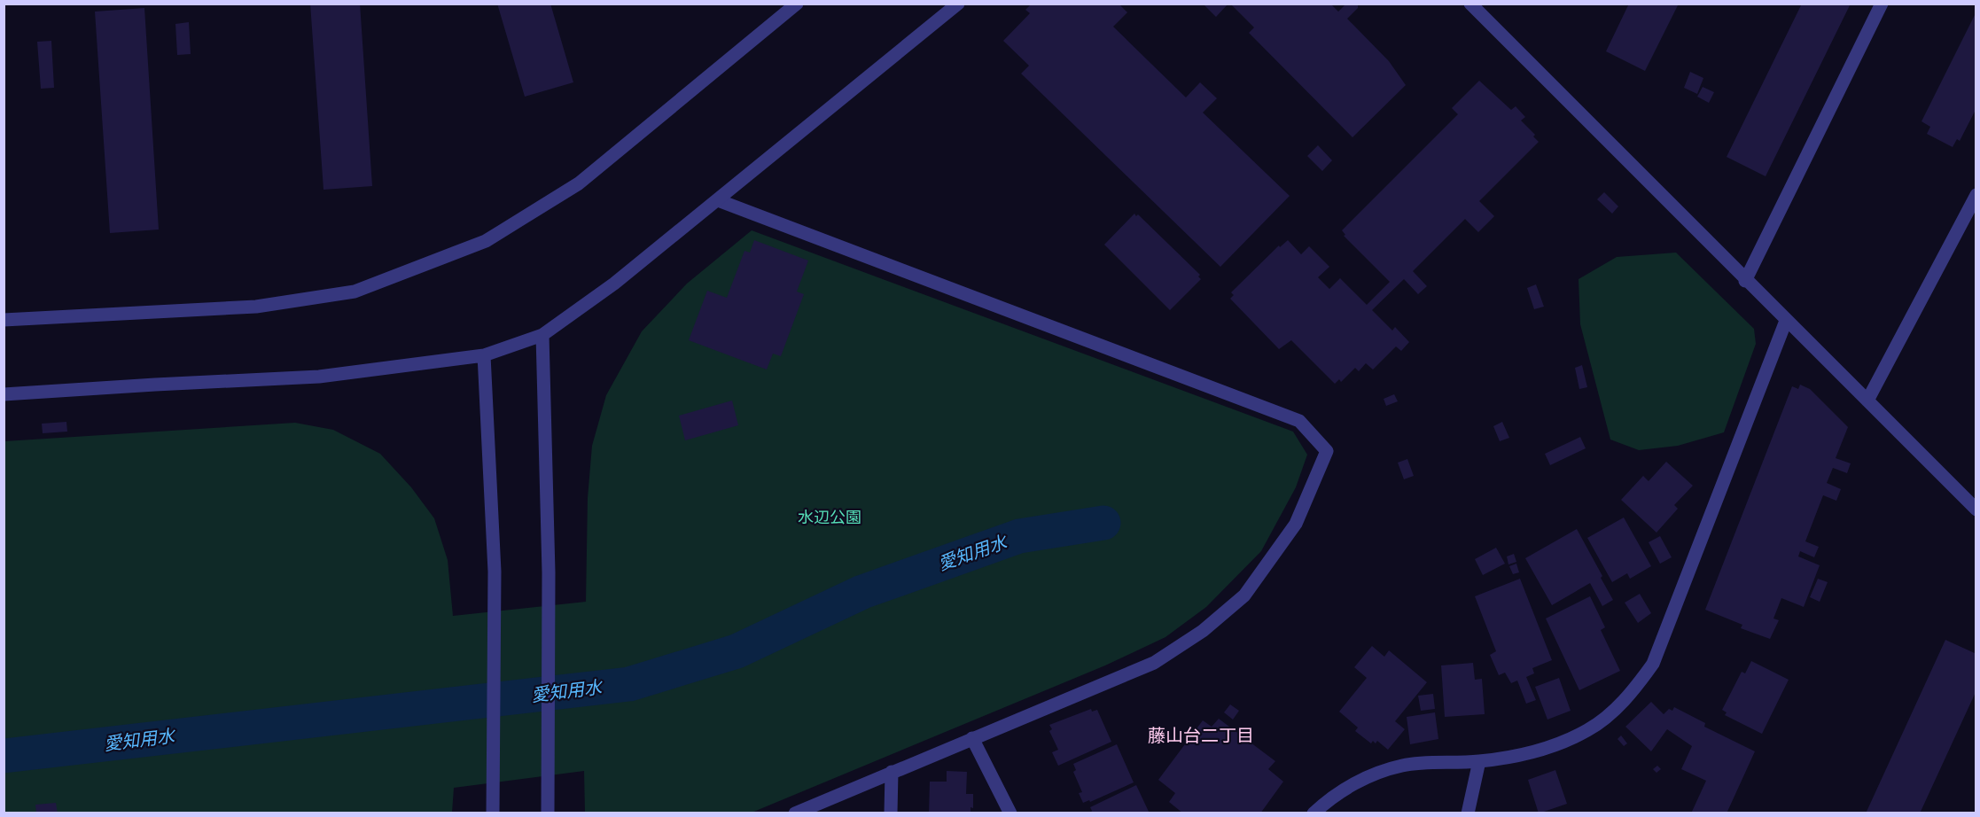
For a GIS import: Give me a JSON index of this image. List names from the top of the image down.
{
  "districts": ["藤山台二丁目"],
  "water": ["愛知用水"],
  "parks": ["水辺公園"]
}
